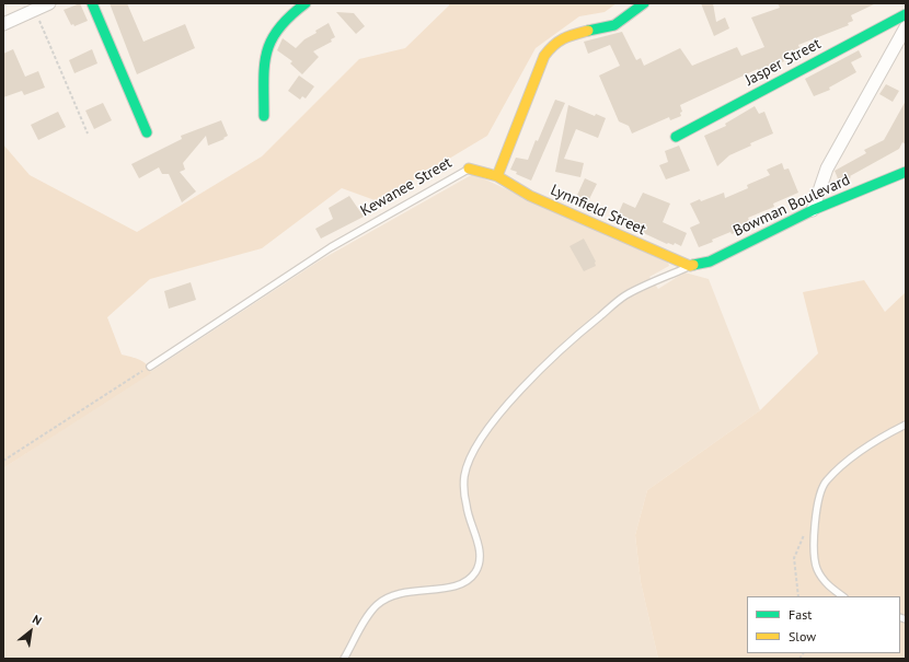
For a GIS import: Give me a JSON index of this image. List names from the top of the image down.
{
  "streets": {
    "street": [
      "Jasper Street",
      "Kewanee Street",
      "Bowman Boulevard",
      "Lynnfield Street"
    ]
  },
  "crossings": [
    ["Kewanee Street", "Lynnfield Street"],
    ["Bowman Boulevard", "Lynnfield Street"]
  ],
  "legend": ["Fast", "Slow"],
  "north": "top right"
}
